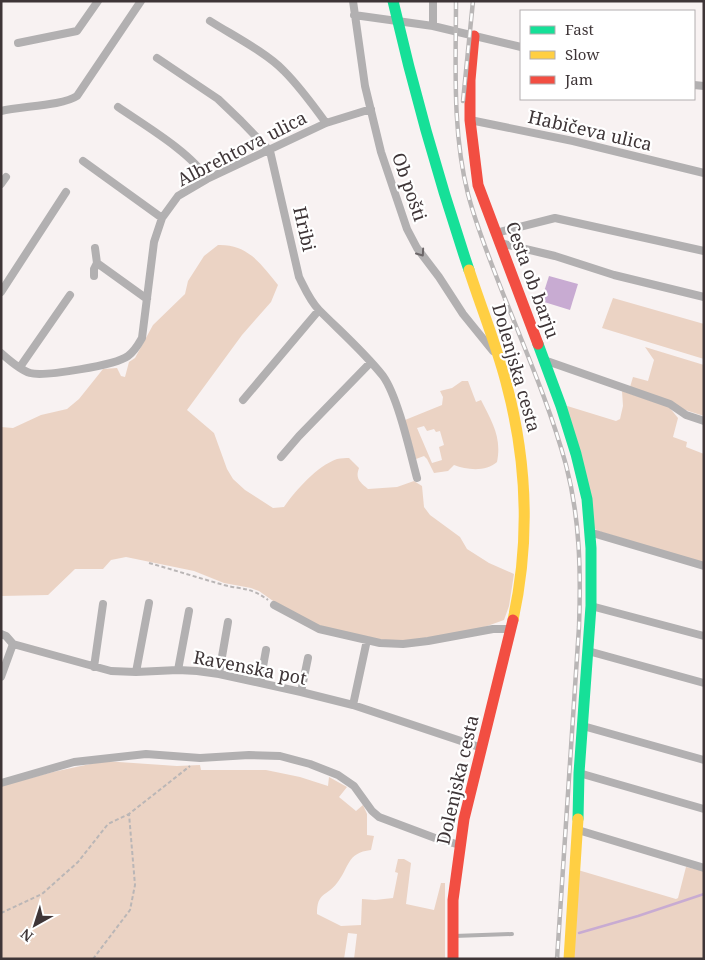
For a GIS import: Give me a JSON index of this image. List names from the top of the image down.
{
  "streets": {
    "main road": ["Cesta ob barju", "Dolenjska cesta"],
    "street": [
      "Habičeva ulica",
      "Albrehtova ulica",
      "Ob pošti",
      "Hribi",
      "Ravenska pot"
    ]
  },
  "crossings": [
    ["Habičeva ulica", "Cesta ob barju"],
    ["Albrehtova ulica", "Ob pošti"],
    ["Albrehtova ulica", "Hribi"],
    ["Ob pošti", "Dolenjska cesta"],
    ["Dolenjska cesta", "Ravenska pot"]
  ],
  "one_way": ["Ob pošti"],
  "legend": ["Fast", "Slow", "Jam"],
  "north": "bottom left"
}
